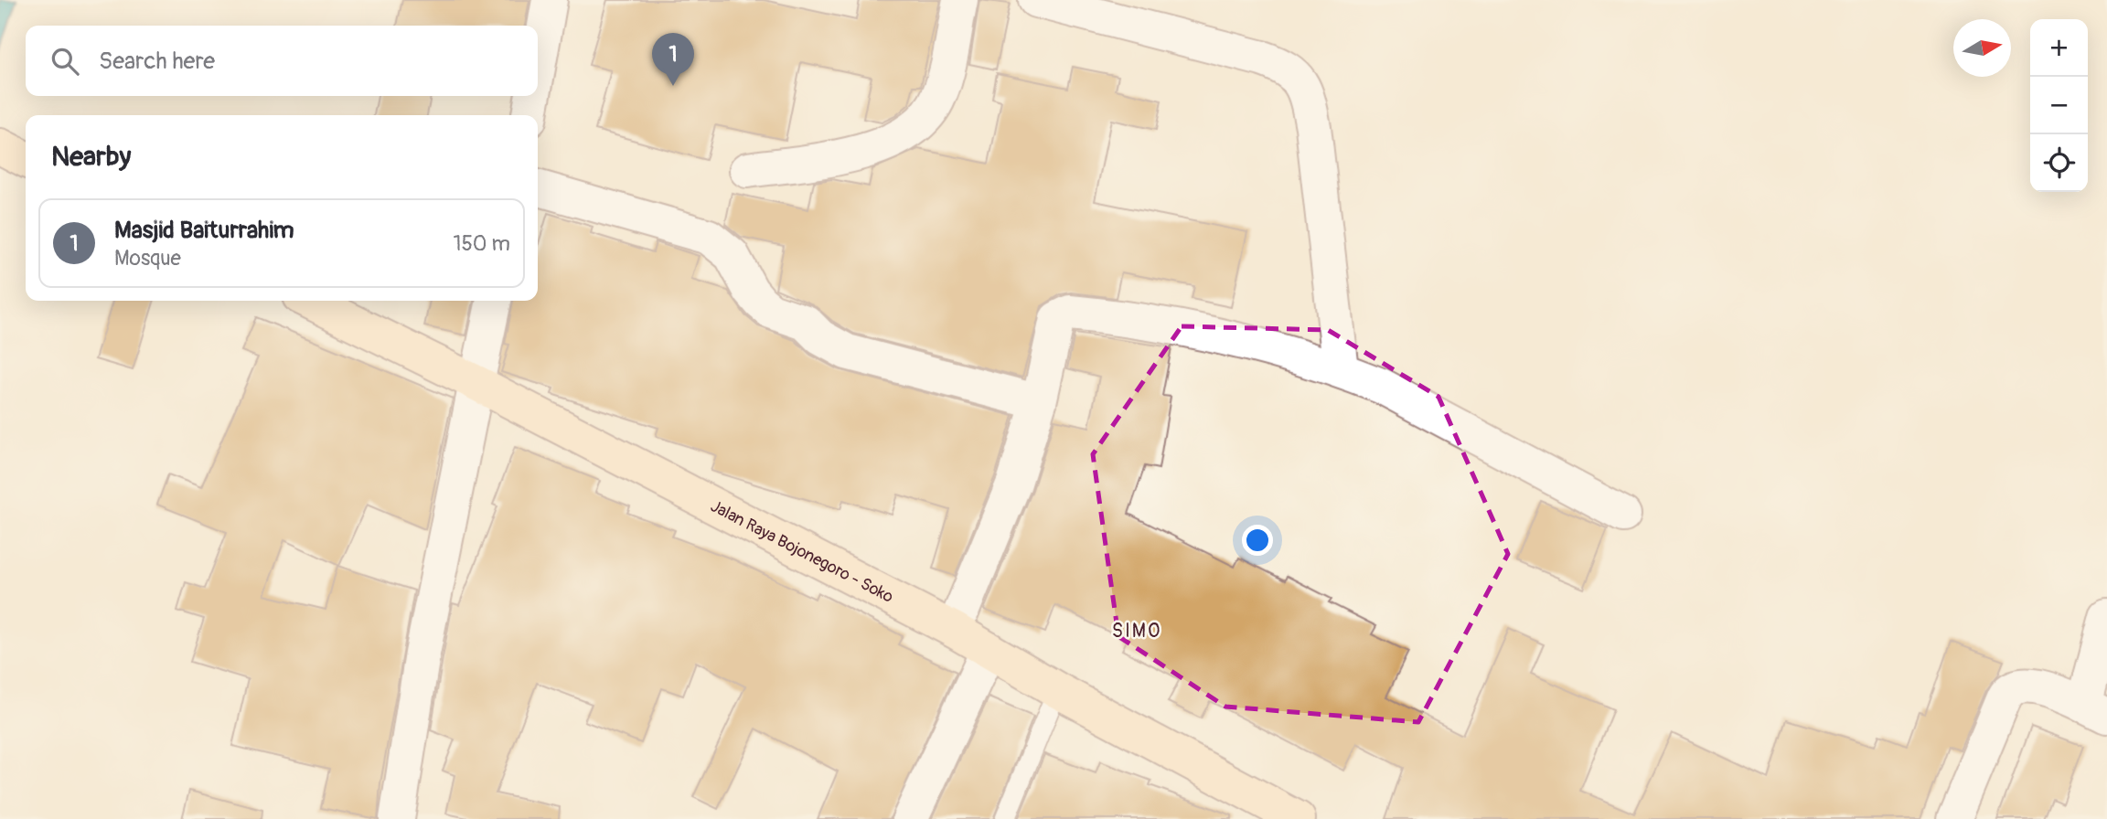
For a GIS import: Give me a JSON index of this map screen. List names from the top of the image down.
{
  "streets": {
    "main road": ["Jalan Raya Bojonegoro - Soko"]
  },
  "districts": ["SIMO"],
  "north": "right",
  "page": {
    "map_buttons": ["+", "−"],
    "search": "Search here",
    "pins": "1",
    "heading": "Nearby",
    "list": [
      {
        "mark": "1",
        "name": "Masjid Baiturrahim",
        "note": "Mosque",
        "value": "150 m"
      }
    ]
  }
}
